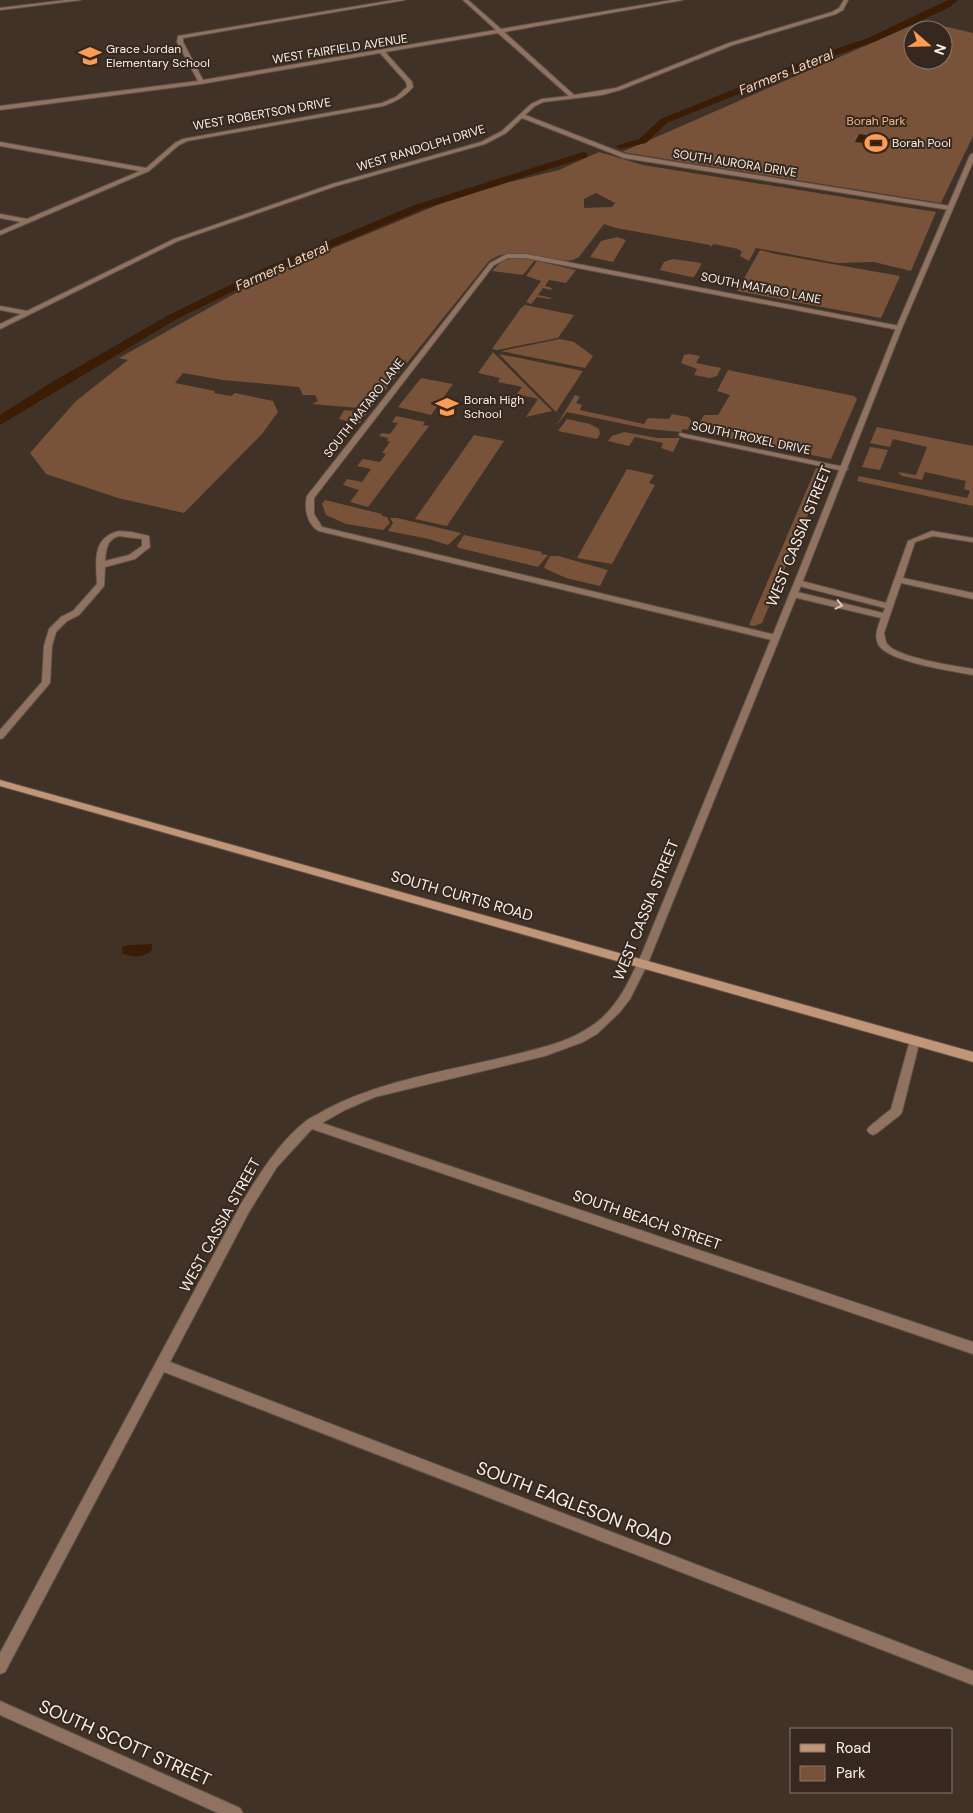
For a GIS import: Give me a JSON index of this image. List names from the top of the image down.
{
  "streets": {
    "main road": ["SOUTH CURTIS ROAD"],
    "street": [
      "WEST FAIRFIELD AVENUE",
      "WEST ROBERTSON DRIVE",
      "WEST RANDOLPH DRIVE",
      "SOUTH AURORA DRIVE",
      "SOUTH MATARO LANE",
      "SOUTH TROXEL DRIVE",
      "WEST CASSIA STREET",
      "SOUTH BEACH STREET",
      "SOUTH EAGLESON ROAD",
      "SOUTH SCOTT STREET"
    ]
  },
  "crossings": [
    ["WEST FAIRFIELD AVENUE", "WEST ROBERTSON DRIVE"],
    ["WEST RANDOLPH DRIVE", "SOUTH AURORA DRIVE"],
    ["SOUTH AURORA DRIVE", "WEST CASSIA STREET"],
    ["SOUTH MATARO LANE", "WEST CASSIA STREET"],
    ["SOUTH TROXEL DRIVE", "WEST CASSIA STREET"],
    ["WEST CASSIA STREET", "SOUTH CURTIS ROAD"],
    ["WEST CASSIA STREET", "SOUTH BEACH STREET"],
    ["WEST CASSIA STREET", "SOUTH EAGLESON ROAD"]
  ],
  "water": ["Farmers Lateral"],
  "parks": ["Borah Park"],
  "places": {
    "school or university": ["Grace Jordan Elementary School", "Borah High School"],
    "sports": ["Borah Pool"]
  },
  "legend": ["Road", "Park"],
  "north": "right"
}
